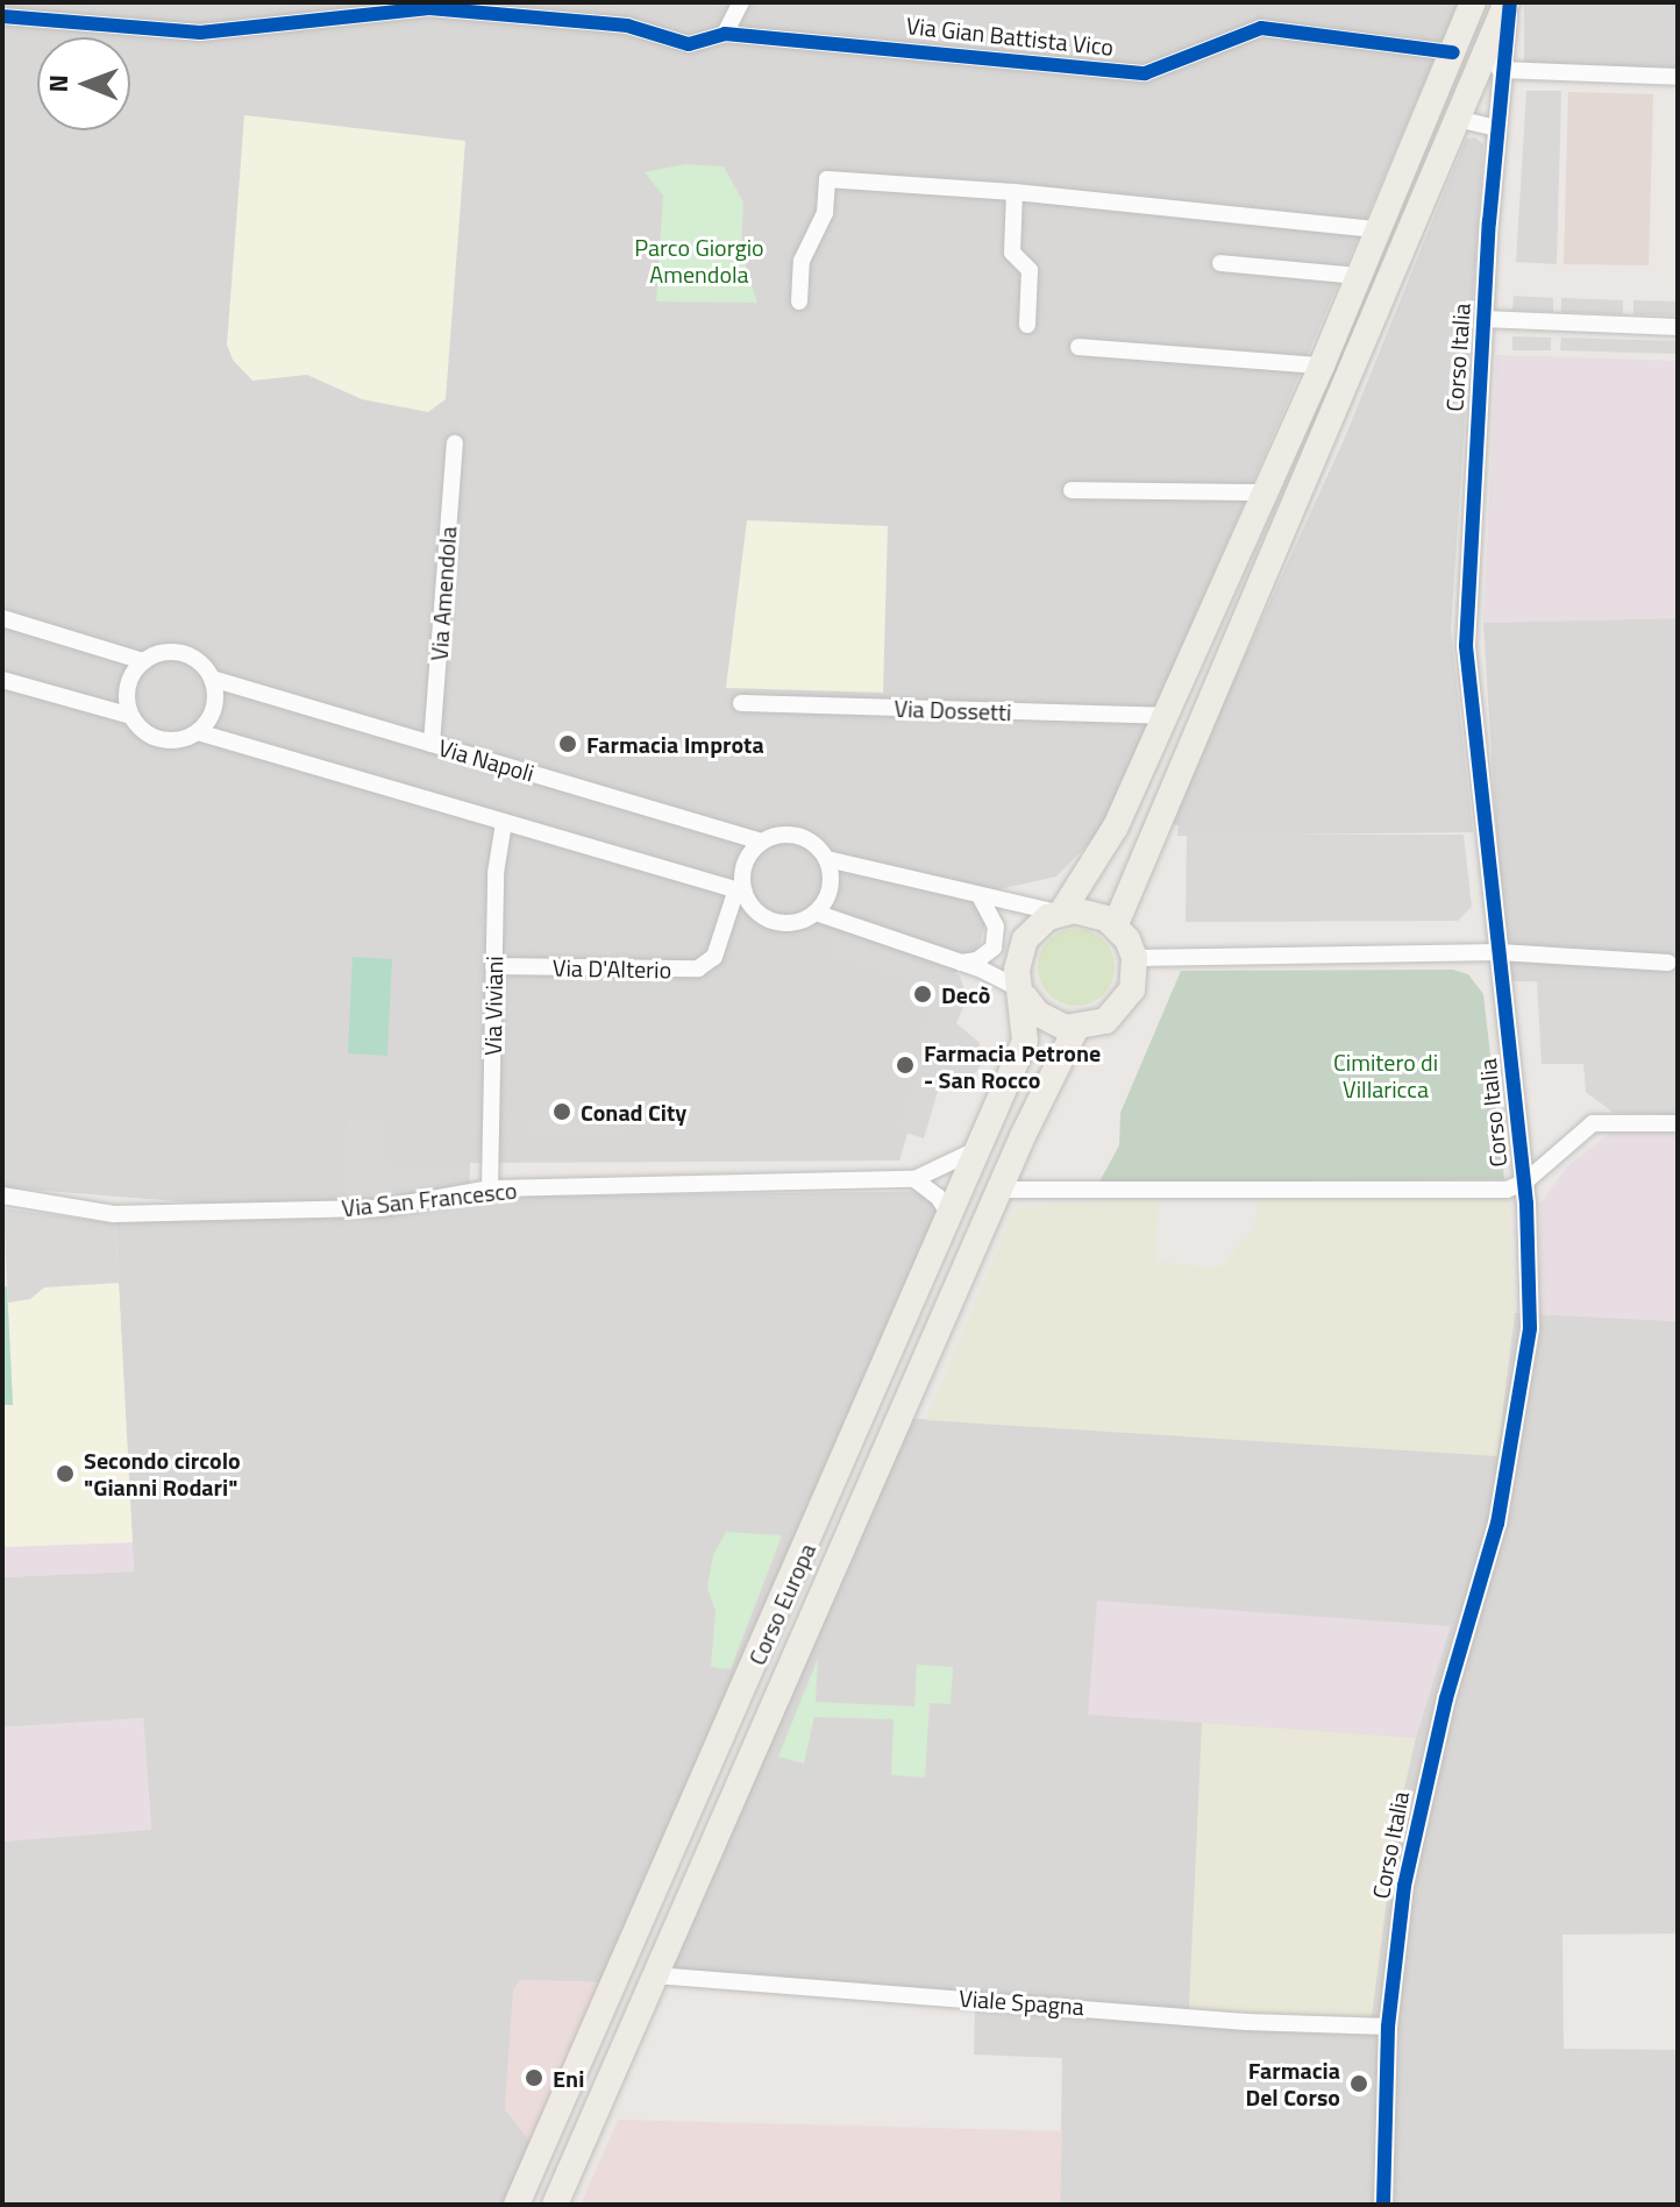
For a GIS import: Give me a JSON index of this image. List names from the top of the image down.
{
  "streets": {
    "main road": ["Corso Europa"],
    "street": [
      "Via Gian Battista Vico",
      "Corso Italia",
      "Via Amendola",
      "Via Dossetti",
      "Via Napoli",
      "Via D'Alterio",
      "Via Viviani",
      "Via San Francesco",
      "Viale Spagna"
    ]
  },
  "crossings": [
    ["Corso Italia", "Viale Spagna"],
    ["Via Amendola", "Via Napoli"],
    ["Via Napoli", "Via D'Alterio"],
    ["Via D'Alterio", "Via Viviani"],
    ["Via Viviani", "Via San Francesco"],
    ["Via San Francesco", "Corso Europa"],
    ["Corso Europa", "Viale Spagna"]
  ],
  "parks": ["Parco Giorgio Amendola", "Cimitero di Villaricca"],
  "places": [
    "Farmacia Improta",
    "Decò",
    "Farmacia Petrone - San Rocco",
    "Conad City",
    "Secondo circolo \"Gianni Rodari\"",
    "Eni",
    "Farmacia Del Corso"
  ],
  "north": "left"
}
